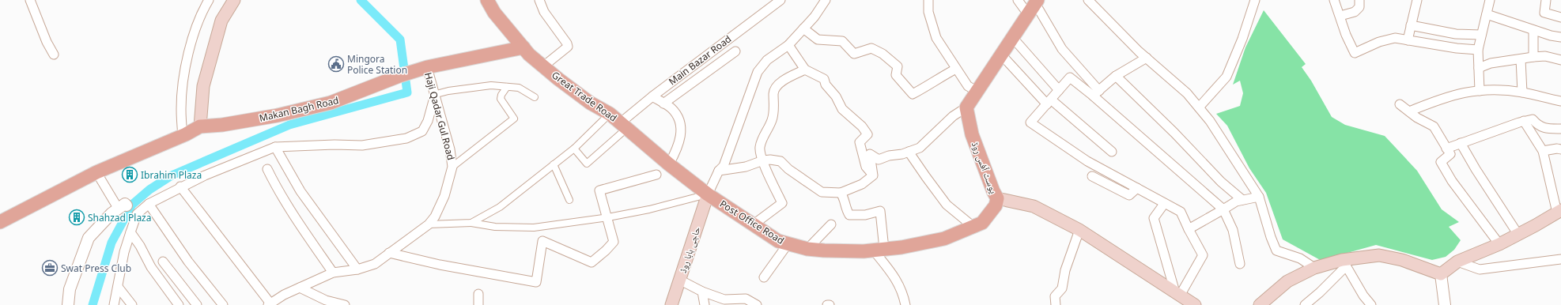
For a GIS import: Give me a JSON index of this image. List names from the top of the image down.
{
  "streets": {
    "main road": [
      "Great Trade Road",
      "Makan Bagh Road",
      "پوسٹ آفس روڈ",
      "Post Office Road",
      "حاجی بابا روڈ"
    ],
    "street": ["Main Bazar Road", "Haji Qadar Gul Road"]
  },
  "crossings": [
    ["Main Bazar Road", "Great Trade Road"],
    ["Great Trade Road", "Makan Bagh Road"],
    ["Great Trade Road", "Post Office Road"],
    ["Great Trade Road", "حاجی بابا روڈ"],
    ["Makan Bagh Road", "Haji Qadar Gul Road"],
    ["پوسٹ آفس روڈ", "Post Office Road"],
    ["Post Office Road", "حاجی بابا روڈ"]
  ],
  "places": {
    "public building": ["Mingora Police Station"],
    "building": ["Ibrahim Plaza", "Shahzad Plaza"],
    "office": ["Swat Press Club"]
  }
}
